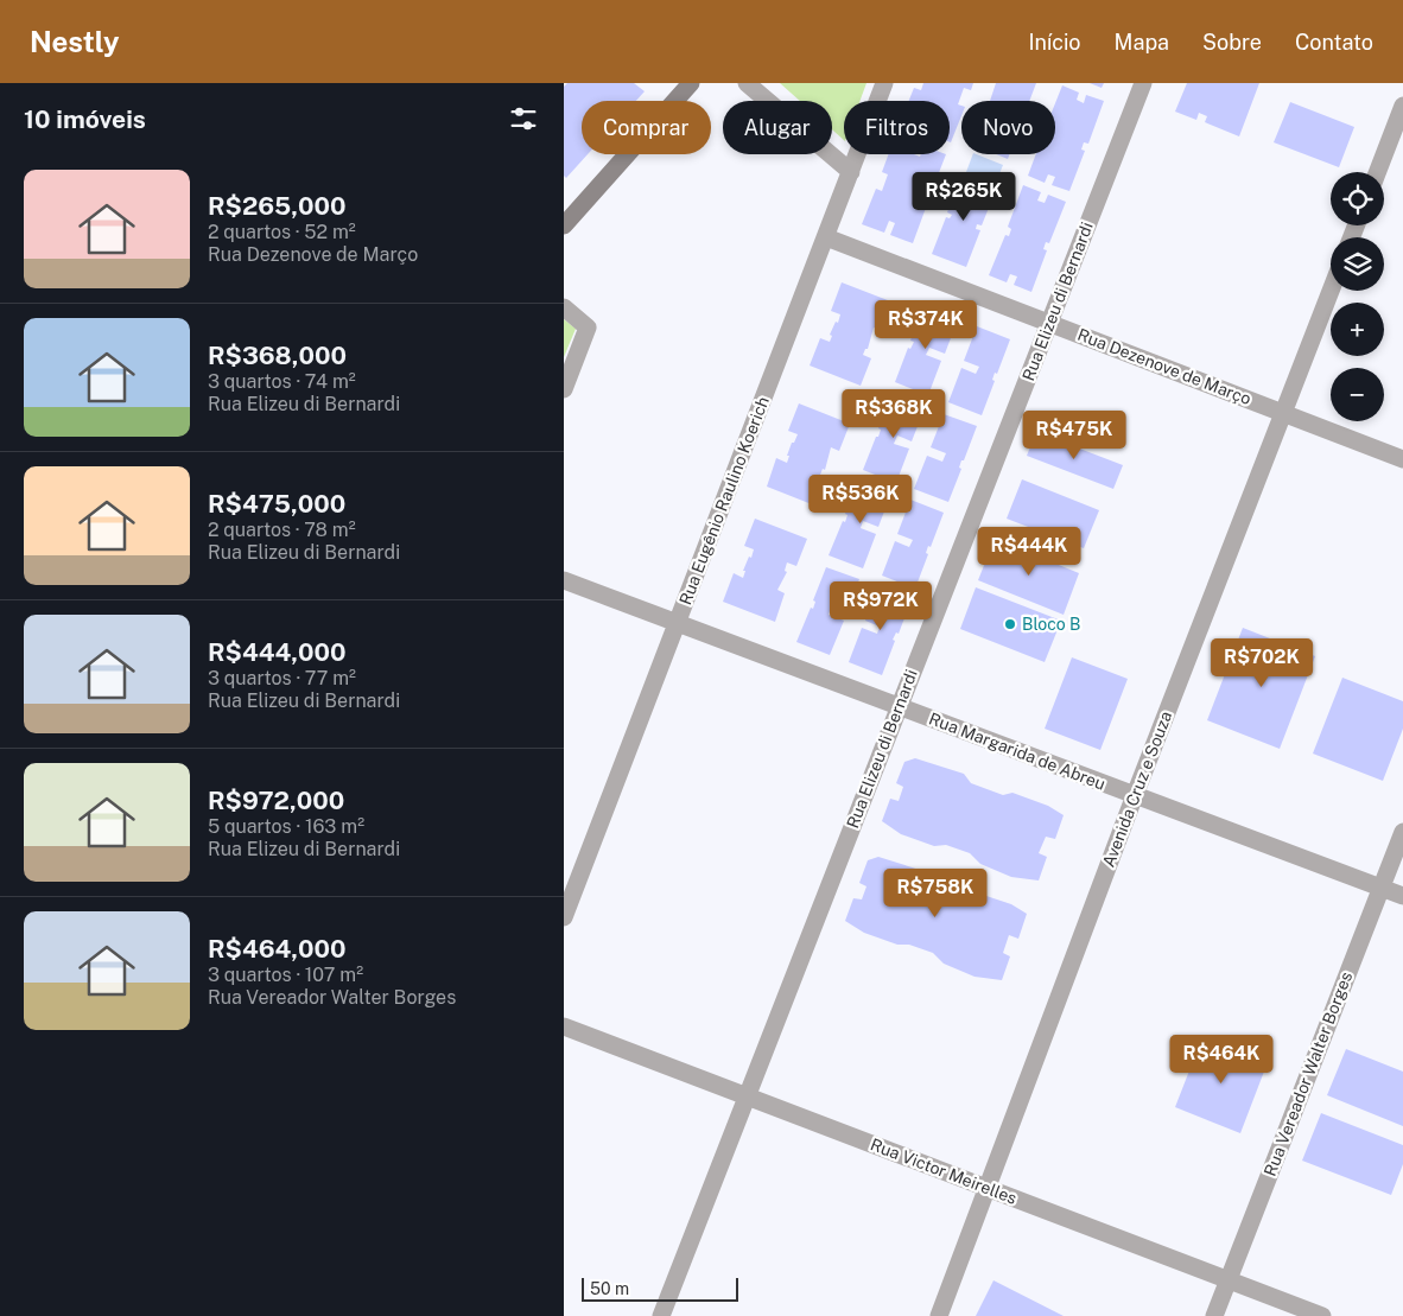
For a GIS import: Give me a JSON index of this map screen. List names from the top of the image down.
{
  "streets": {
    "street": [
      "Rua Elizeu di Bernardi",
      "Rua Dezenove de Março",
      "Rua Eugênio Raulino Koerich",
      "Rua Margarida de Abreu",
      "Avenida Cruz e Souza",
      "Rua Vereador Walter Borges",
      "Rua Victor Meirelles"
    ]
  },
  "crossings": [
    ["Rua Elizeu di Bernardi", "Rua Dezenove de Março"],
    ["Rua Elizeu di Bernardi", "Rua Margarida de Abreu"],
    ["Rua Elizeu di Bernardi", "Rua Victor Meirelles"],
    ["Rua Dezenove de Março", "Rua Eugênio Raulino Koerich"],
    ["Rua Dezenove de Março", "Avenida Cruz e Souza"],
    ["Rua Eugênio Raulino Koerich", "Rua Margarida de Abreu"],
    ["Rua Margarida de Abreu", "Avenida Cruz e Souza"],
    ["Rua Margarida de Abreu", "Rua Vereador Walter Borges"],
    ["Avenida Cruz e Souza", "Rua Victor Meirelles"],
    ["Rua Vereador Walter Borges", "Rua Victor Meirelles"]
  ],
  "places": ["Bloco B"],
  "scale_bar": "50 m",
  "page": {
    "header": "Nestly",
    "nav": [
      "Início",
      "Mapa",
      "Sobre",
      "Contato"
    ],
    "heading": "10 imóveis",
    "chip": [
      "Comprar",
      "Alugar",
      "Filtros",
      "Novo"
    ],
    "list": [
      {
        "name": "R$265,000",
        "note": "2 quartos · 52 m² · Rua Dezenove de Março"
      },
      {
        "name": "R$368,000",
        "note": "3 quartos · 74 m² · Rua Elizeu di Bernardi"
      },
      {
        "name": "R$475,000",
        "note": "2 quartos · 78 m² · Rua Elizeu di Bernardi"
      },
      {
        "name": "R$444,000",
        "note": "3 quartos · 77 m² · Rua Elizeu di Bernardi"
      },
      {
        "name": "R$972,000",
        "note": "5 quartos · 163 m² · Rua Elizeu di Bernardi"
      },
      {
        "name": "R$464,000",
        "note": "3 quartos · 107 m² · Rua Vereador Walter Borges"
      }
    ],
    "map_buttons": ["+", "−"],
    "price": [
      "R$265K",
      "R$374K",
      "R$368K",
      "R$475K",
      "R$536K",
      "R$444K",
      "R$972K",
      "R$702K",
      "R$758K",
      "R$464K"
    ],
    "scale": "50 m"
  }
}
